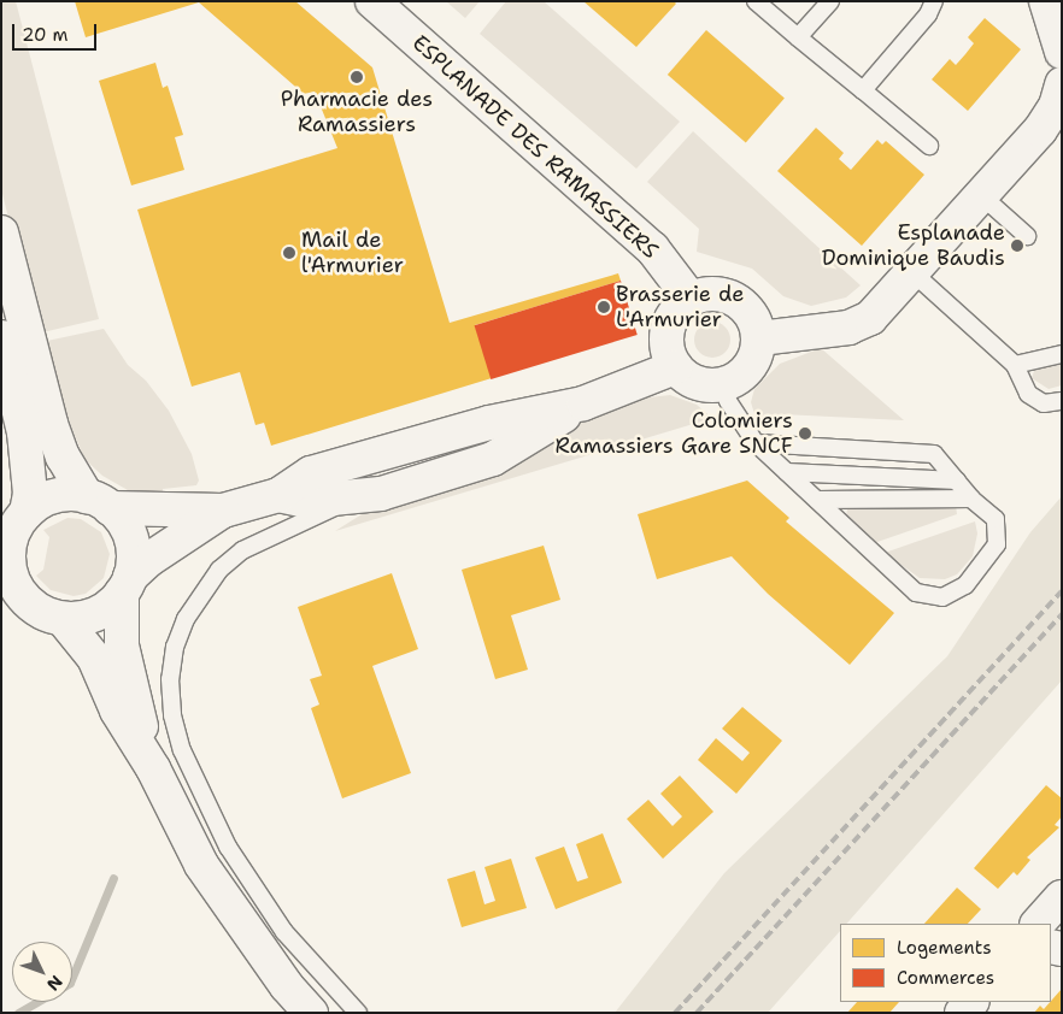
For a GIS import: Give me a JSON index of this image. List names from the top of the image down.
{
  "streets": {
    "main road": ["ESPLANADE DES RAMASSIERS"]
  },
  "places": [
    "Pharmacie des Ramassiers",
    "Esplanade Dominique Baudis",
    "Mail de l'Armurier",
    "Brasserie de L'Armurier",
    "Colomiers Ramassiers Gare SNCF"
  ],
  "legend": ["Logements", "Commerces"],
  "scale_bar": "20 m",
  "north": "bottom right"
}
